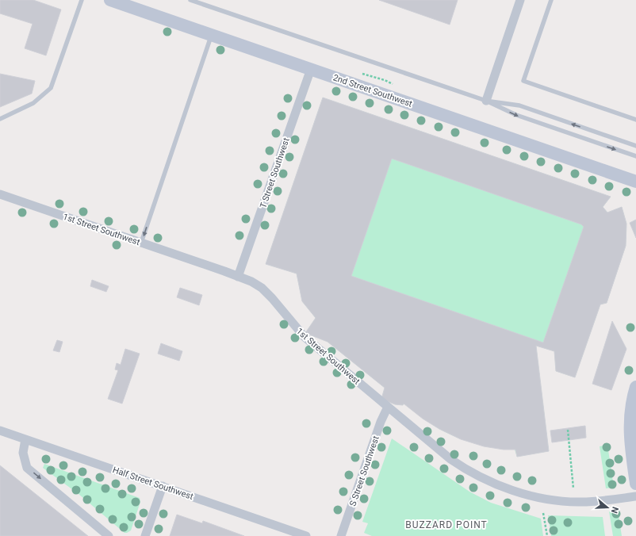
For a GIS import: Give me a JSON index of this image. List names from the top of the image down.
{
  "streets": {
    "street": [
      "2nd Street Southwest",
      "T Street Southwest",
      "1st Street Southwest",
      "S Street Southwest",
      "Half Street Southwest"
    ]
  },
  "crossings": [
    ["2nd Street Southwest", "T Street Southwest"],
    ["T Street Southwest", "1st Street Southwest"],
    ["1st Street Southwest", "S Street Southwest"]
  ],
  "districts": ["BUZZARD POINT"],
  "north": "right"
}
